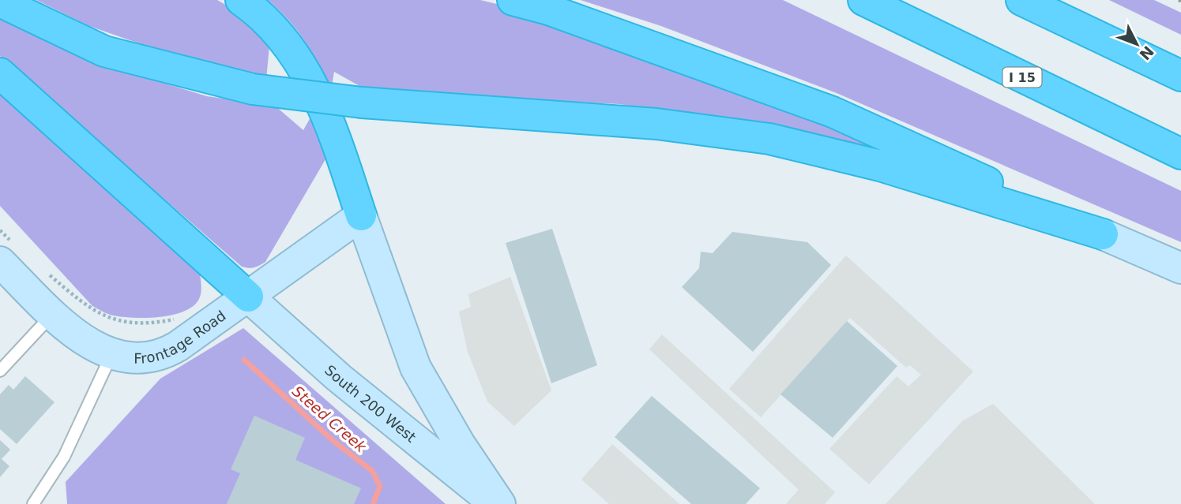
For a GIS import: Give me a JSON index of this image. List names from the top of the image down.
{
  "streets": {
    "highway": ["I 15"],
    "main road": ["Frontage Road", "South 200 West"]
  },
  "crossings": [
    ["Frontage Road", "South 200 West"]
  ],
  "water": ["Steed Creek"],
  "north": "bottom right"
}
